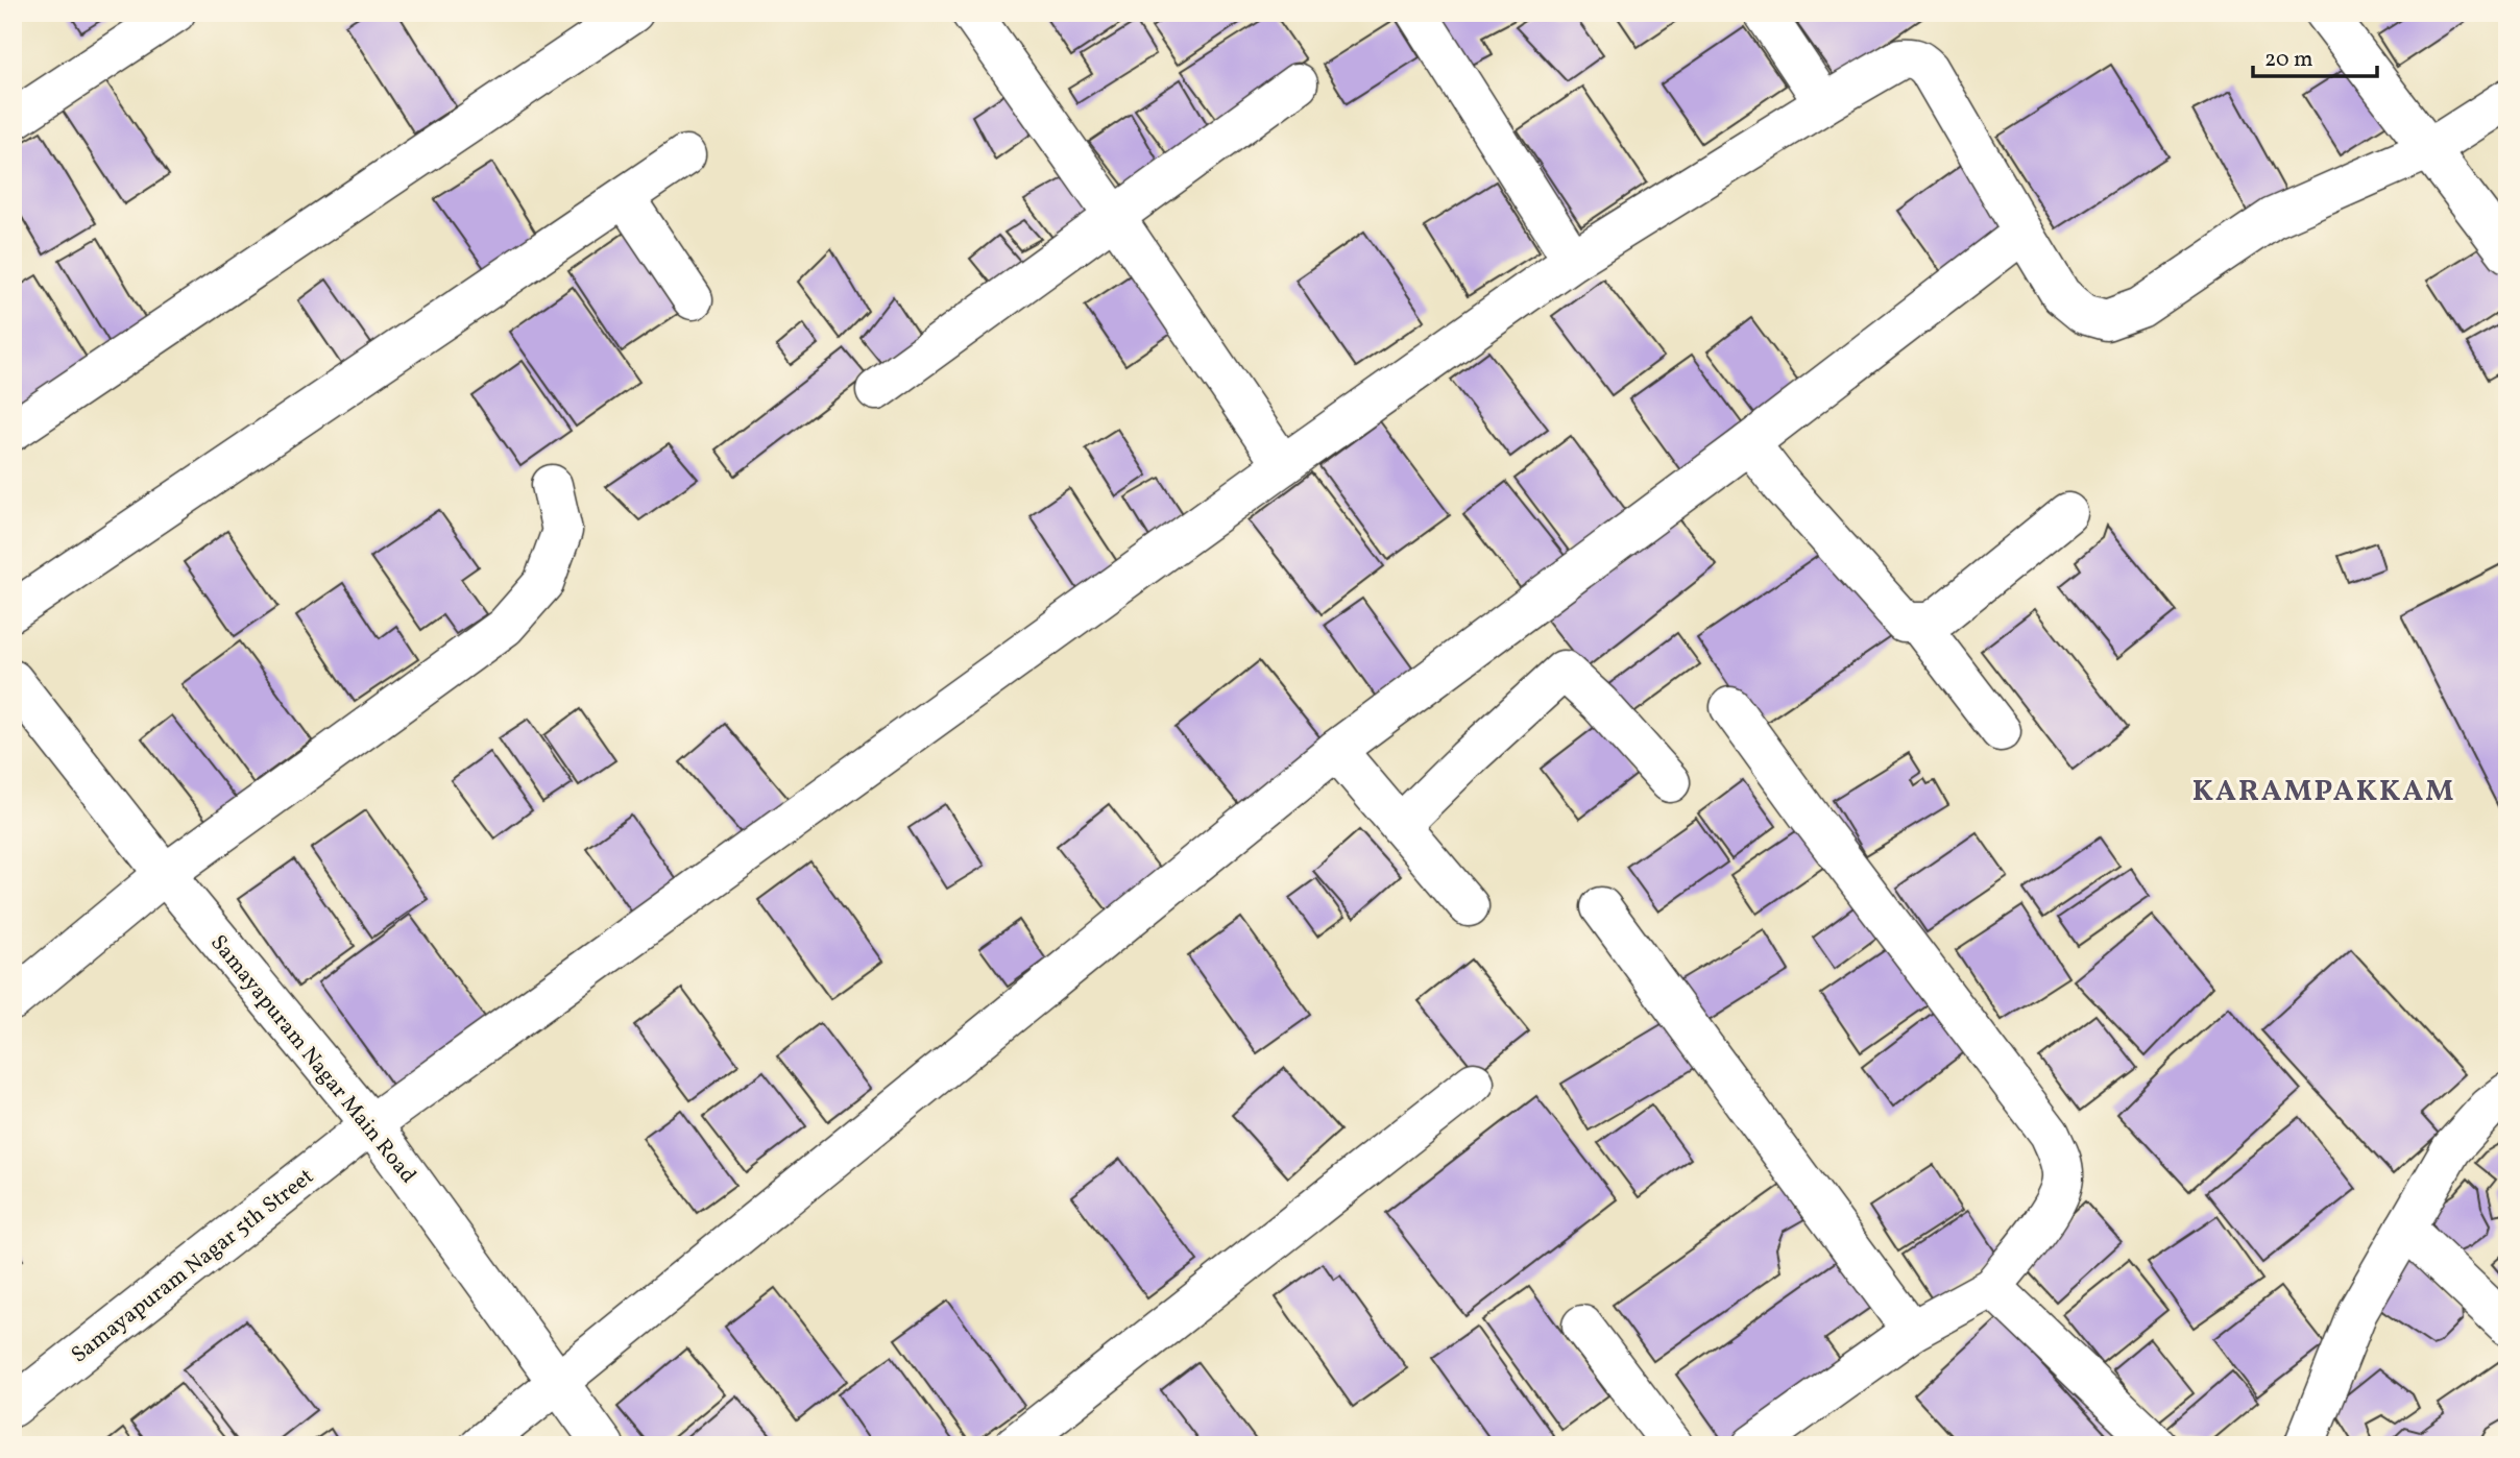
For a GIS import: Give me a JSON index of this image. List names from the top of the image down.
{
  "streets": {
    "street": ["Samayapuram Nagar Main Road", "Samayapuram Nagar 5th Street"]
  },
  "crossings": [
    ["Samayapuram Nagar Main Road", "Samayapuram Nagar 5th Street"]
  ],
  "districts": ["KARAMPAKKAM"],
  "scale_bar": "20 m"
}
